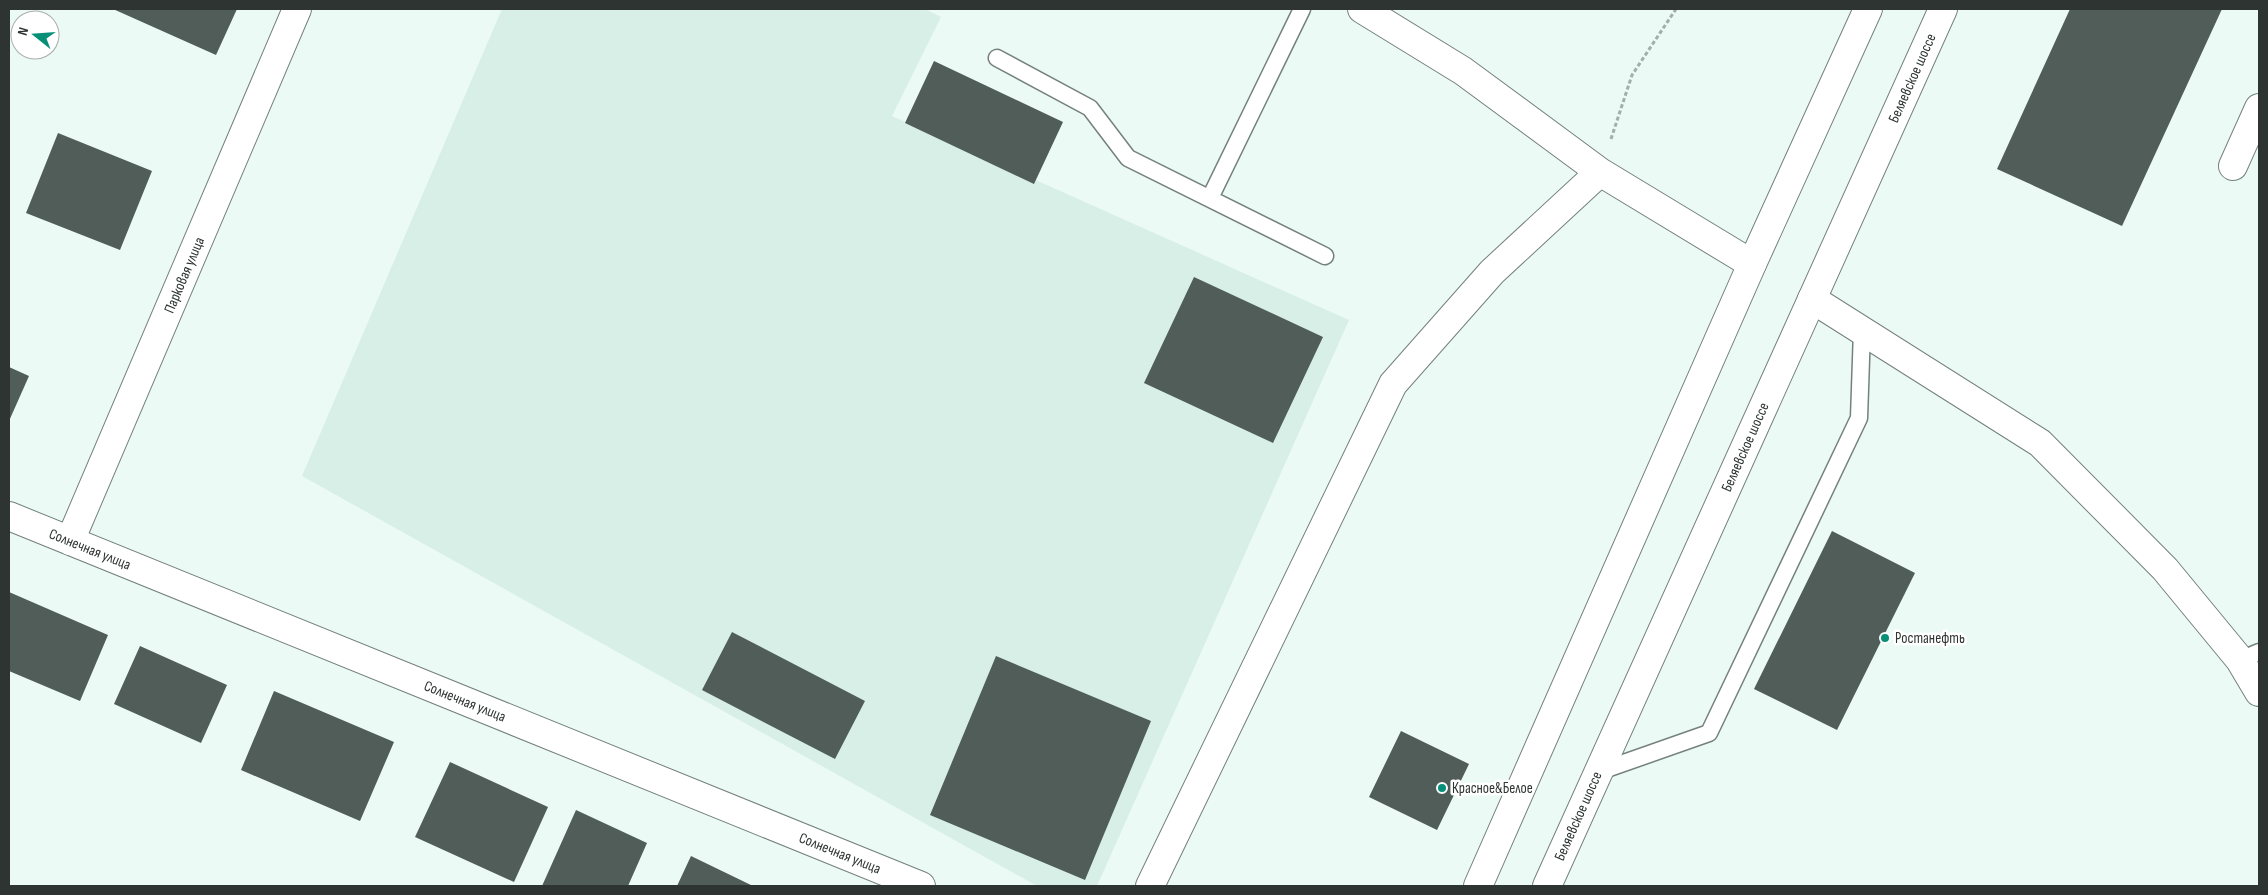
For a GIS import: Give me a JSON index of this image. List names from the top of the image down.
{
  "streets": {
    "street": ["Беляевское шоссе", "Парковая улица", "Солнечная улица"]
  },
  "crossings": [
    ["Парковая улица", "Солнечная улица"]
  ],
  "places": ["Ростанефть", "Красное&Белое"],
  "north": "left"
}
